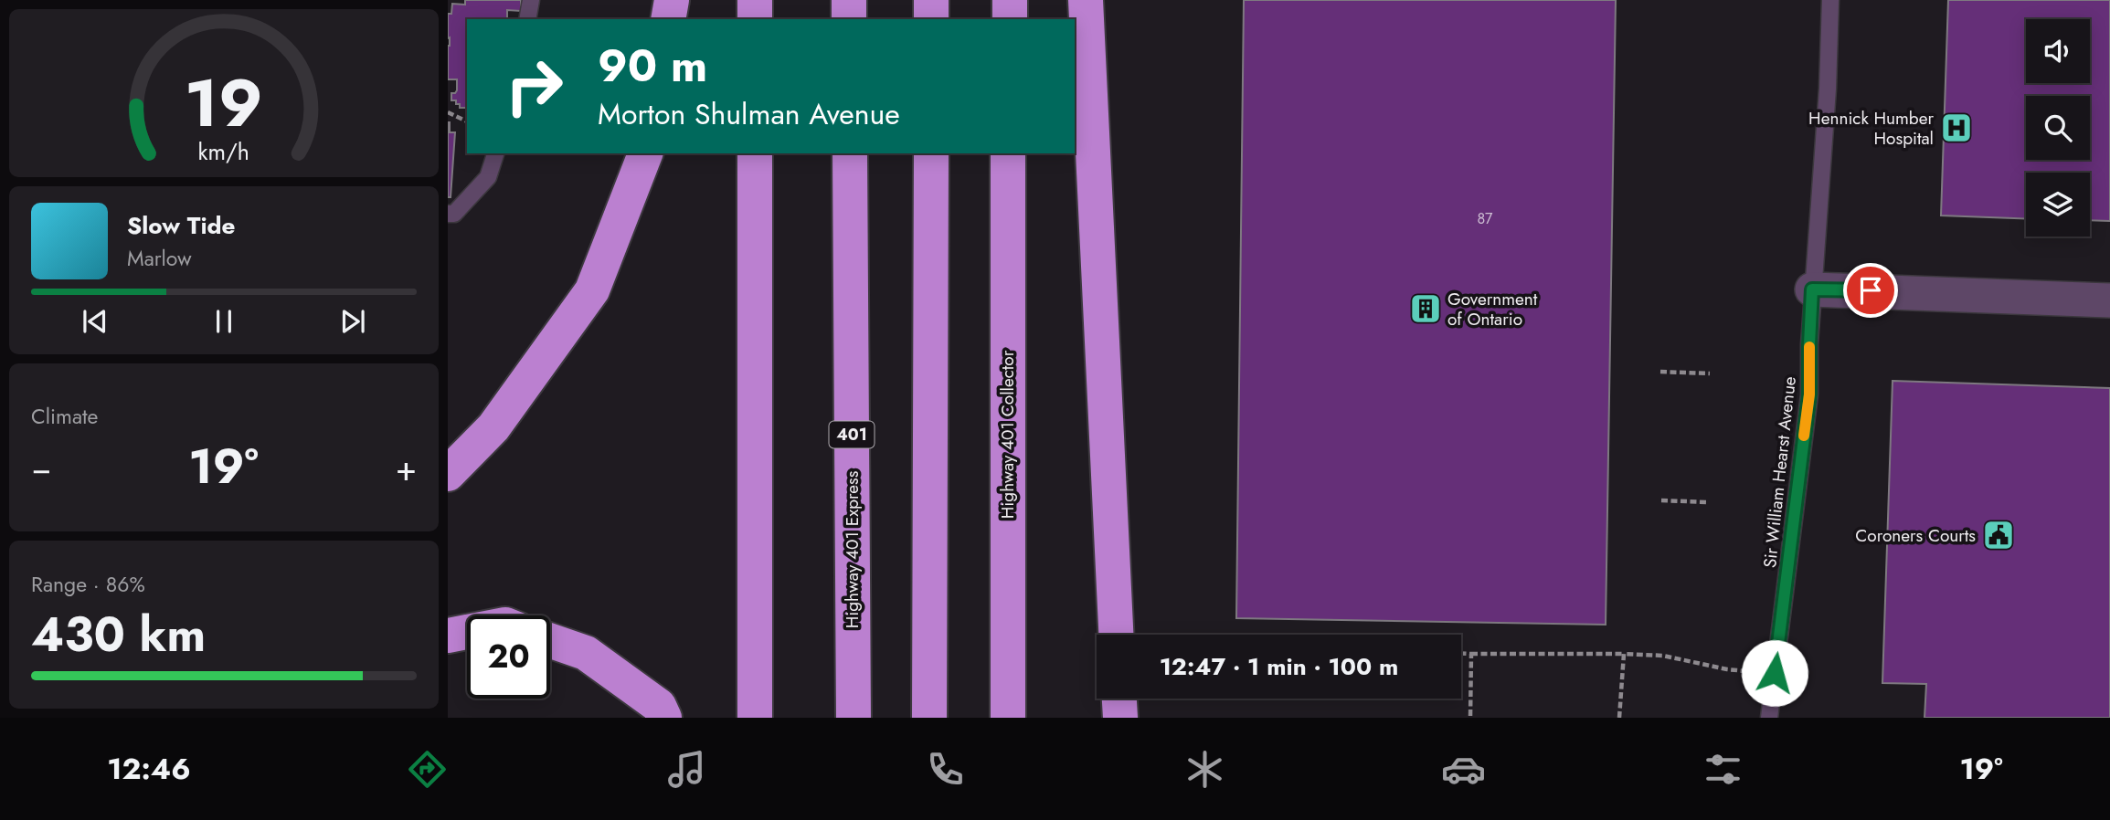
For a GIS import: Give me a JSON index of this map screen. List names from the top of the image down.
{
  "streets": {
    "highway": ["401", "Highway 401 Collector", "Highway 401 Express"],
    "lane": ["Sir William Hearst Avenue"]
  },
  "places": {
    "hospital": ["Hennick Humber Hospital"],
    "building": ["Government of Ontario"],
    "public building": ["Coroners Courts"]
  },
  "house_numbers": ["87"],
  "page": {
    "turn": ["90 m", "Morton Shulman Avenue"],
    "song": ["Slow Tide", "Marlow"],
    "tile": [
      "Climate",
      ["Range · 86%", "430 km"]
    ],
    "heat": ["−", "19°", "+"],
    "limit": "20",
    "trip": "12:47 · 1 min · 100 m",
    "tabs": ["12:46", "19°"],
    "gauge": ["19", "km/h"]
  }
}
